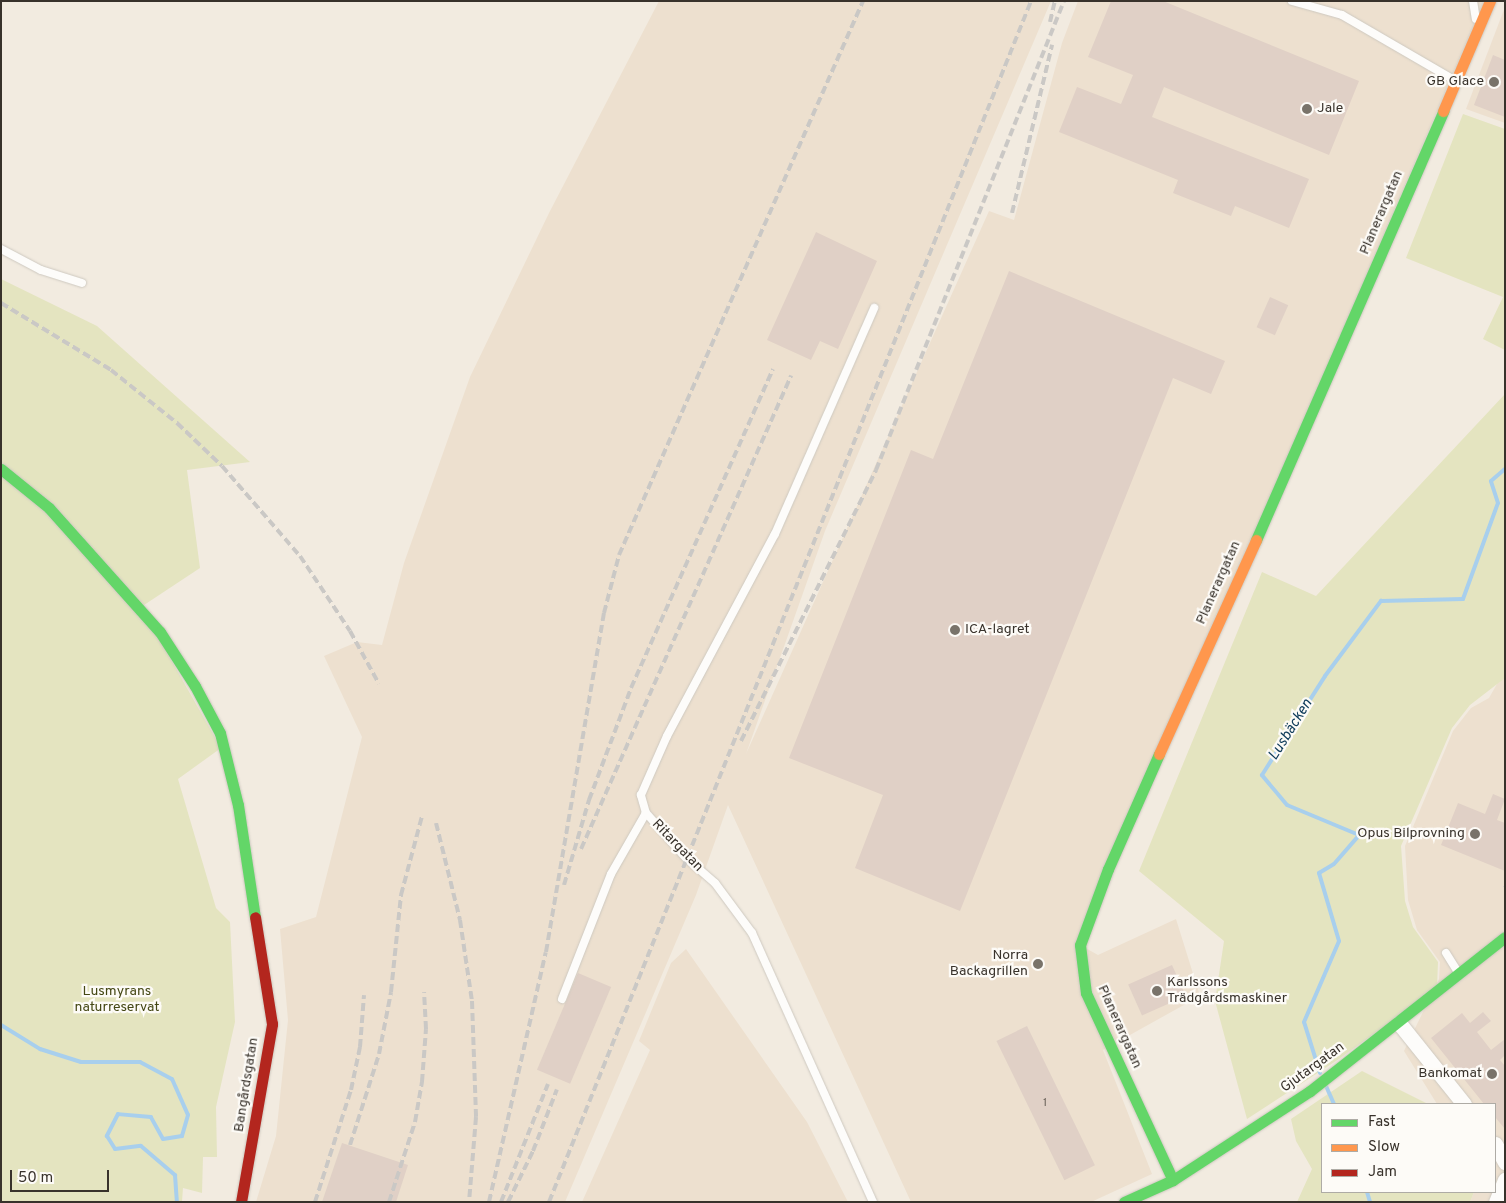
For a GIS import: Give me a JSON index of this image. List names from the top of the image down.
{
  "streets": {
    "street": ["Planerargatan", "Gjutargatan", "Bangårdsgatan"],
    "lane": ["Ritargatan"]
  },
  "crossings": [
    ["Planerargatan", "Gjutargatan"]
  ],
  "water": ["Lusbäcken"],
  "parks": ["Lusmyrans naturreservat"],
  "places": [
    "GB Glace",
    "Jale",
    "ICA-lagret",
    "Opus Bilprovning",
    "Norra Backagrillen",
    "Karlssons Trädgårdsmaskiner",
    "Bankomat"
  ],
  "house_numbers": ["1"],
  "legend": ["Fast", "Slow", "Jam"],
  "scale_bar": "50 m"
}
